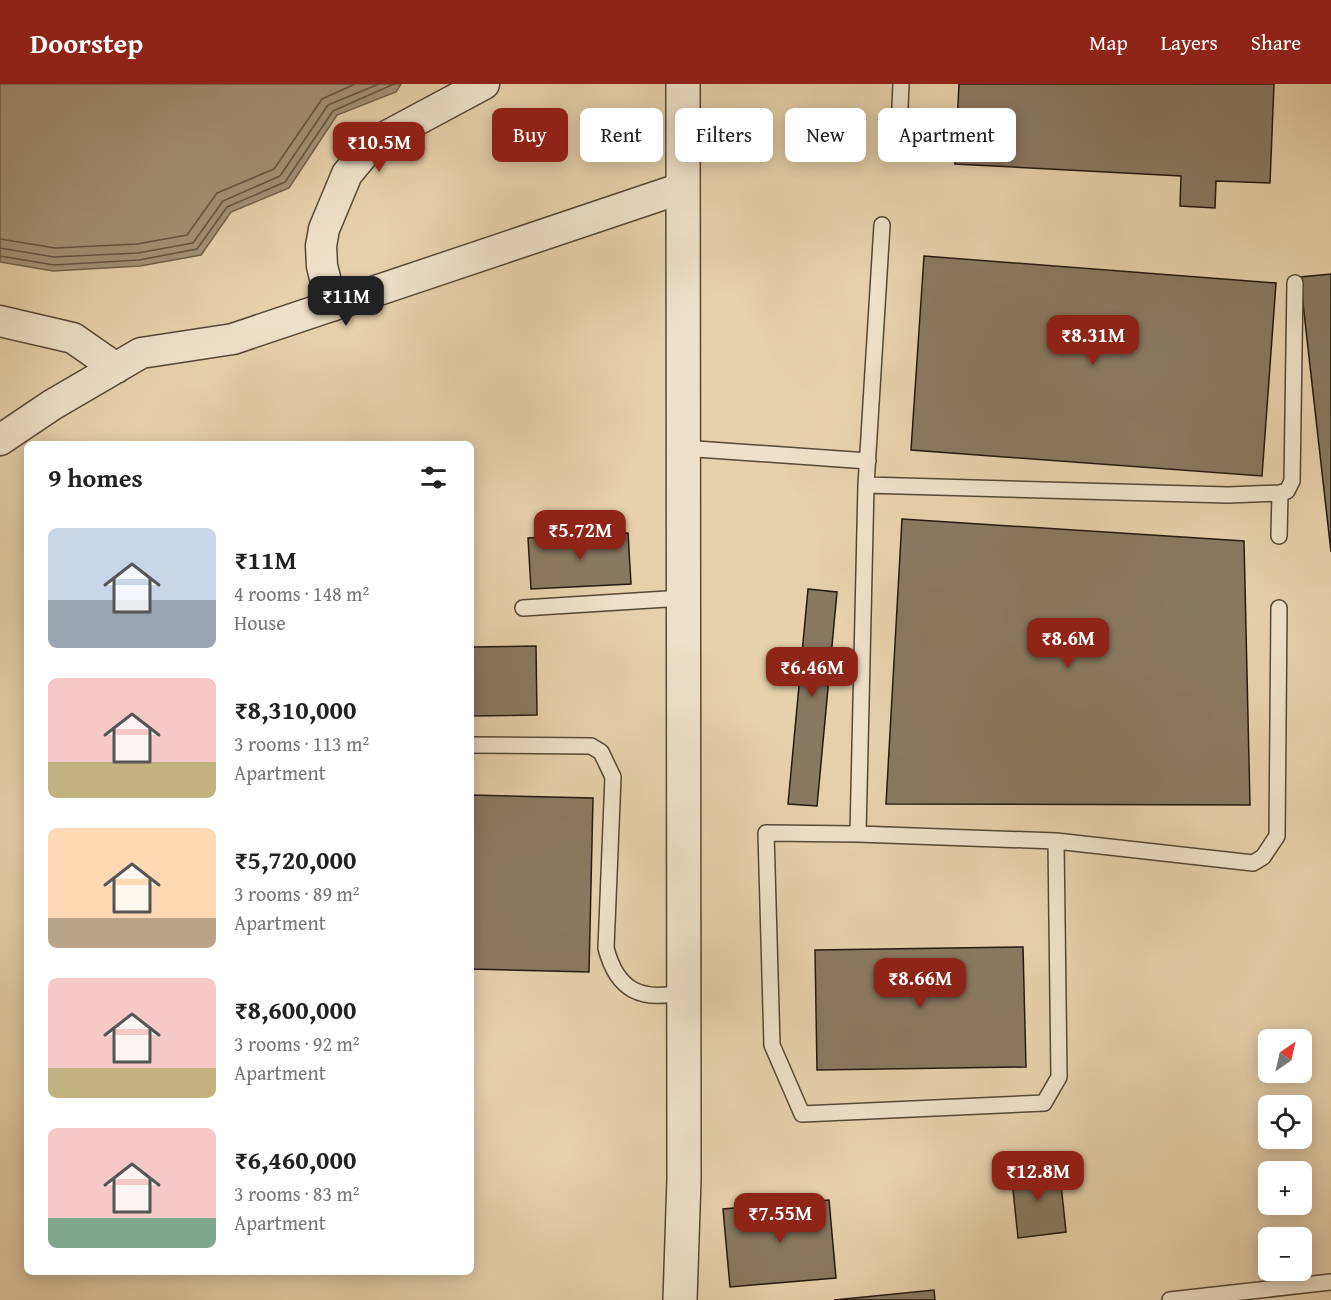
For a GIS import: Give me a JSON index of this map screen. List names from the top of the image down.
{
  "north": "top right",
  "page": {
    "header": "Doorstep",
    "nav": ["Map", "Layers", "Share"],
    "chip": [
      "Buy",
      "Rent",
      "Filters",
      "New",
      "Apartment"
    ],
    "price": [
      "₹10.5M",
      "₹11M",
      "₹8.31M",
      "₹5.72M",
      "₹8.6M",
      "₹6.46M",
      "₹8.66M",
      "₹12.8M",
      "₹7.55M"
    ],
    "heading": "9 homes",
    "list": [
      {
        "name": "₹11M",
        "note": "4 rooms · 148 m² · House"
      },
      {
        "name": "₹8,310,000",
        "note": "3 rooms · 113 m² · Apartment"
      },
      {
        "name": "₹5,720,000",
        "note": "3 rooms · 89 m² · Apartment"
      },
      {
        "name": "₹8,600,000",
        "note": "3 rooms · 92 m² · Apartment"
      },
      {
        "name": "₹6,460,000",
        "note": "3 rooms · 83 m² · Apartment"
      }
    ],
    "map_buttons": ["+", "−"]
  }
}
